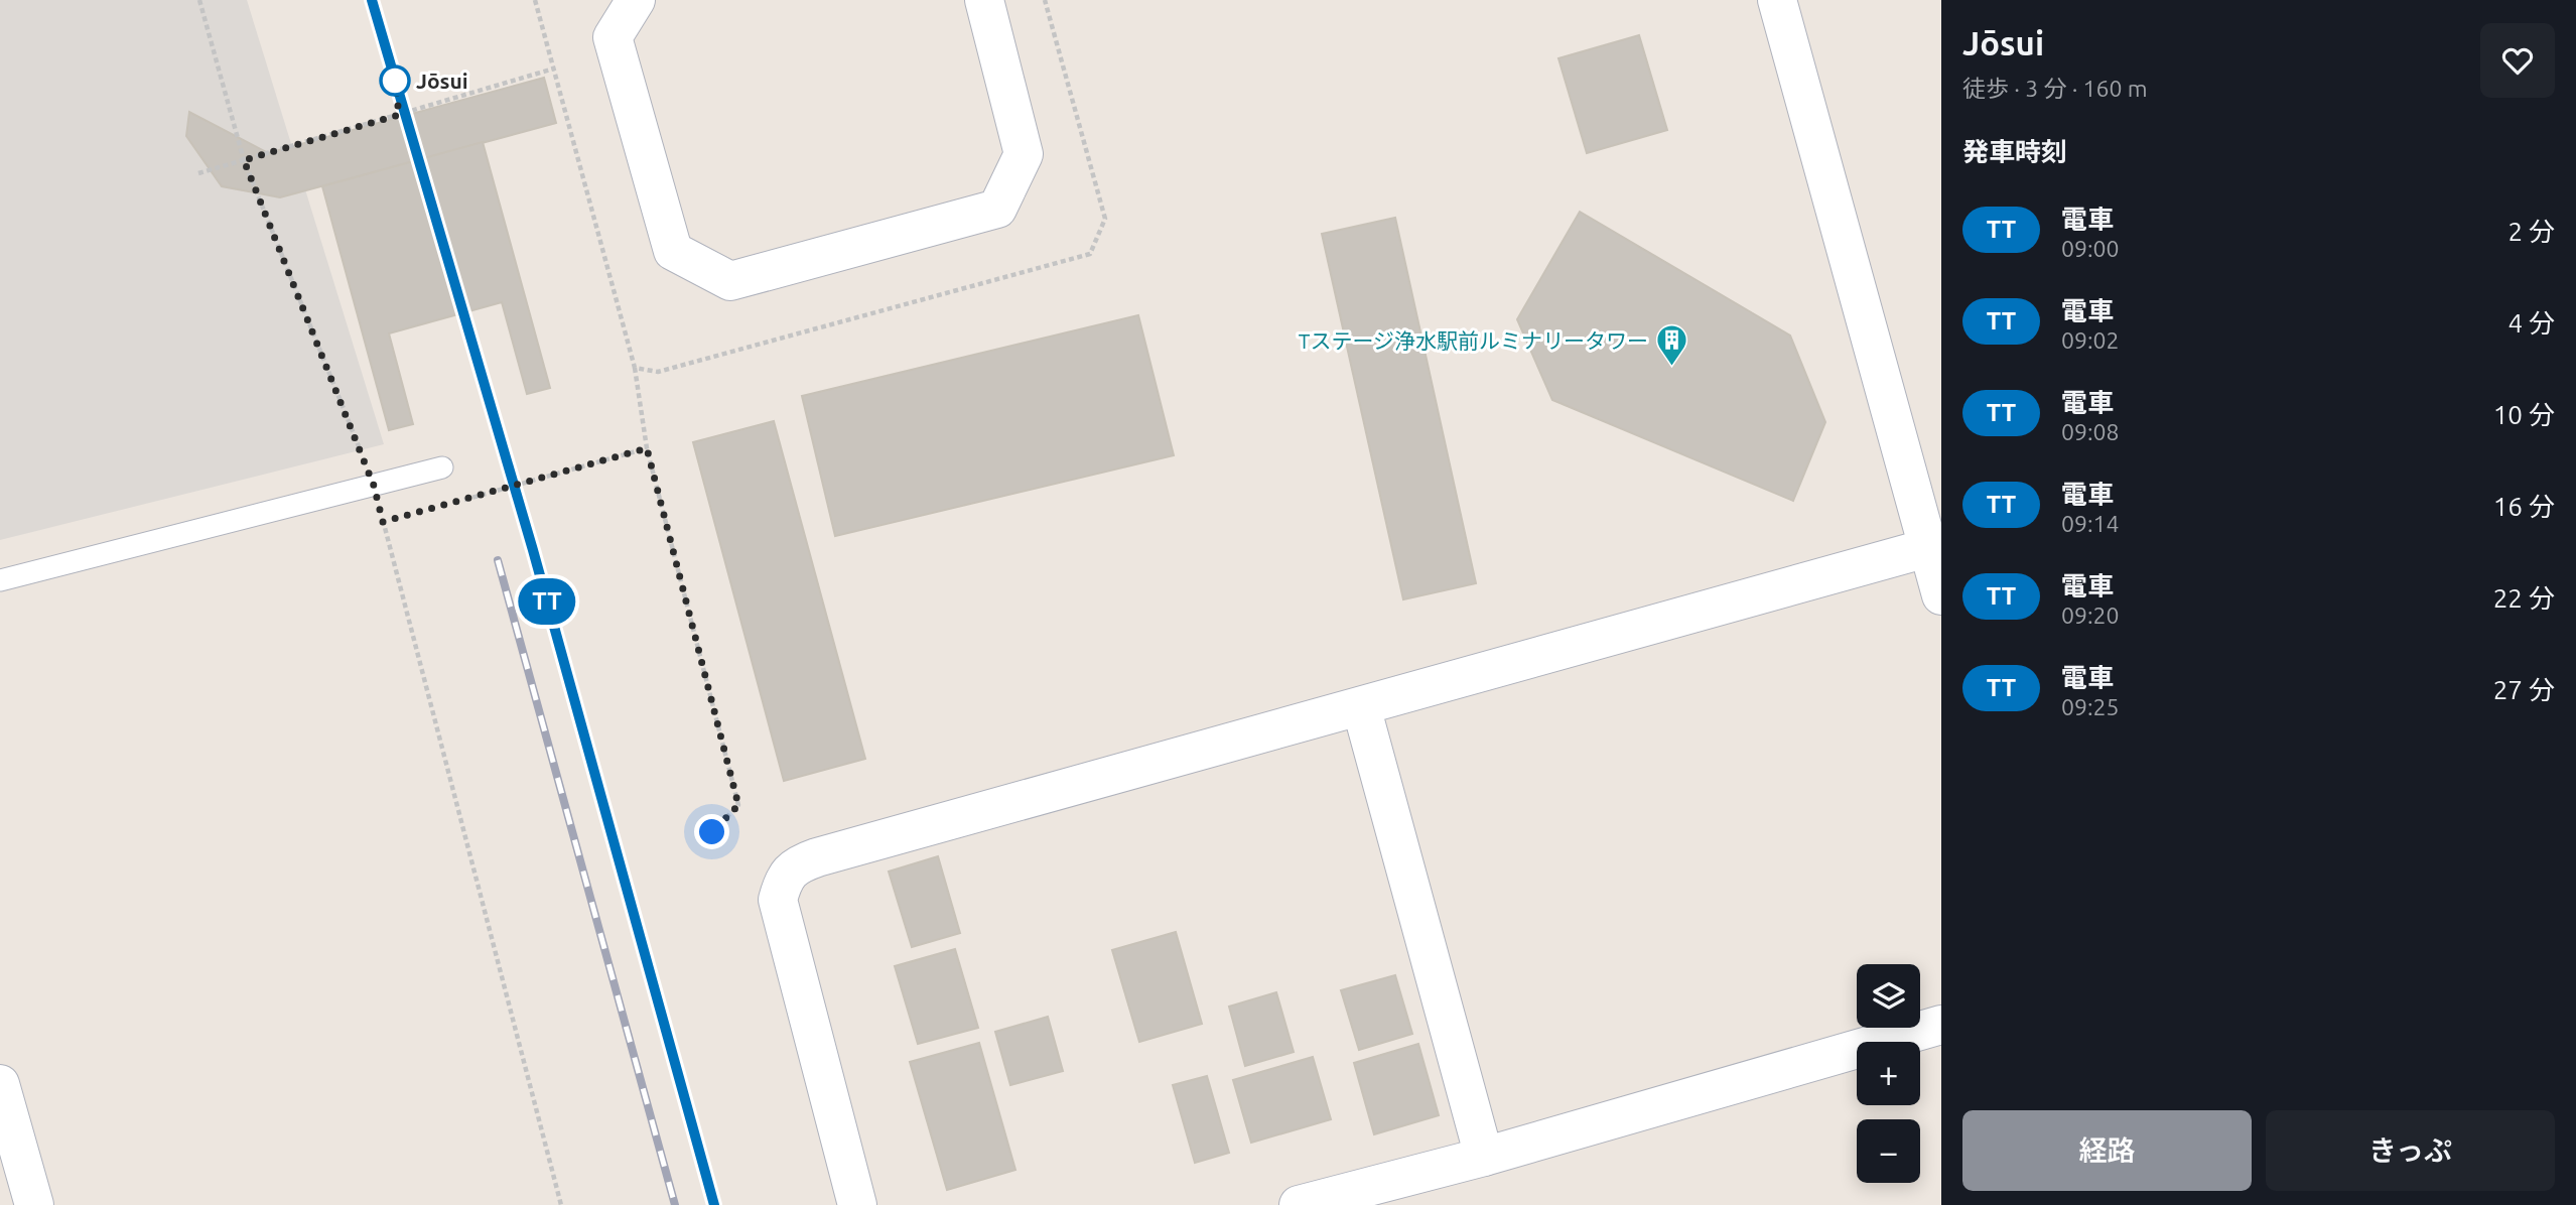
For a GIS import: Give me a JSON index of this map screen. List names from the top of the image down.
{
  "places": {
    "other": ["Jōsui"],
    "building": ["Tステージ浄水駅前ルミナリータワー"]
  },
  "page": {
    "on_map": "TT",
    "heading": [
      ["Jōsui", "徒歩 · 3 分 · 160 m"],
      "発車時刻"
    ],
    "list": [
      {
        "mark": "TT",
        "name": "電車",
        "note": "09:00",
        "value": "2 分"
      },
      {
        "mark": "TT",
        "name": "電車",
        "note": "09:02",
        "value": "4 分"
      },
      {
        "mark": "TT",
        "name": "電車",
        "note": "09:08",
        "value": "10 分"
      },
      {
        "mark": "TT",
        "name": "電車",
        "note": "09:14",
        "value": "16 分"
      },
      {
        "mark": "TT",
        "name": "電車",
        "note": "09:20",
        "value": "22 分"
      },
      {
        "mark": "TT",
        "name": "電車",
        "note": "09:25",
        "value": "27 分"
      }
    ],
    "map_buttons": ["+", "−"],
    "buttons": ["経路", "きっぷ"]
  }
}
